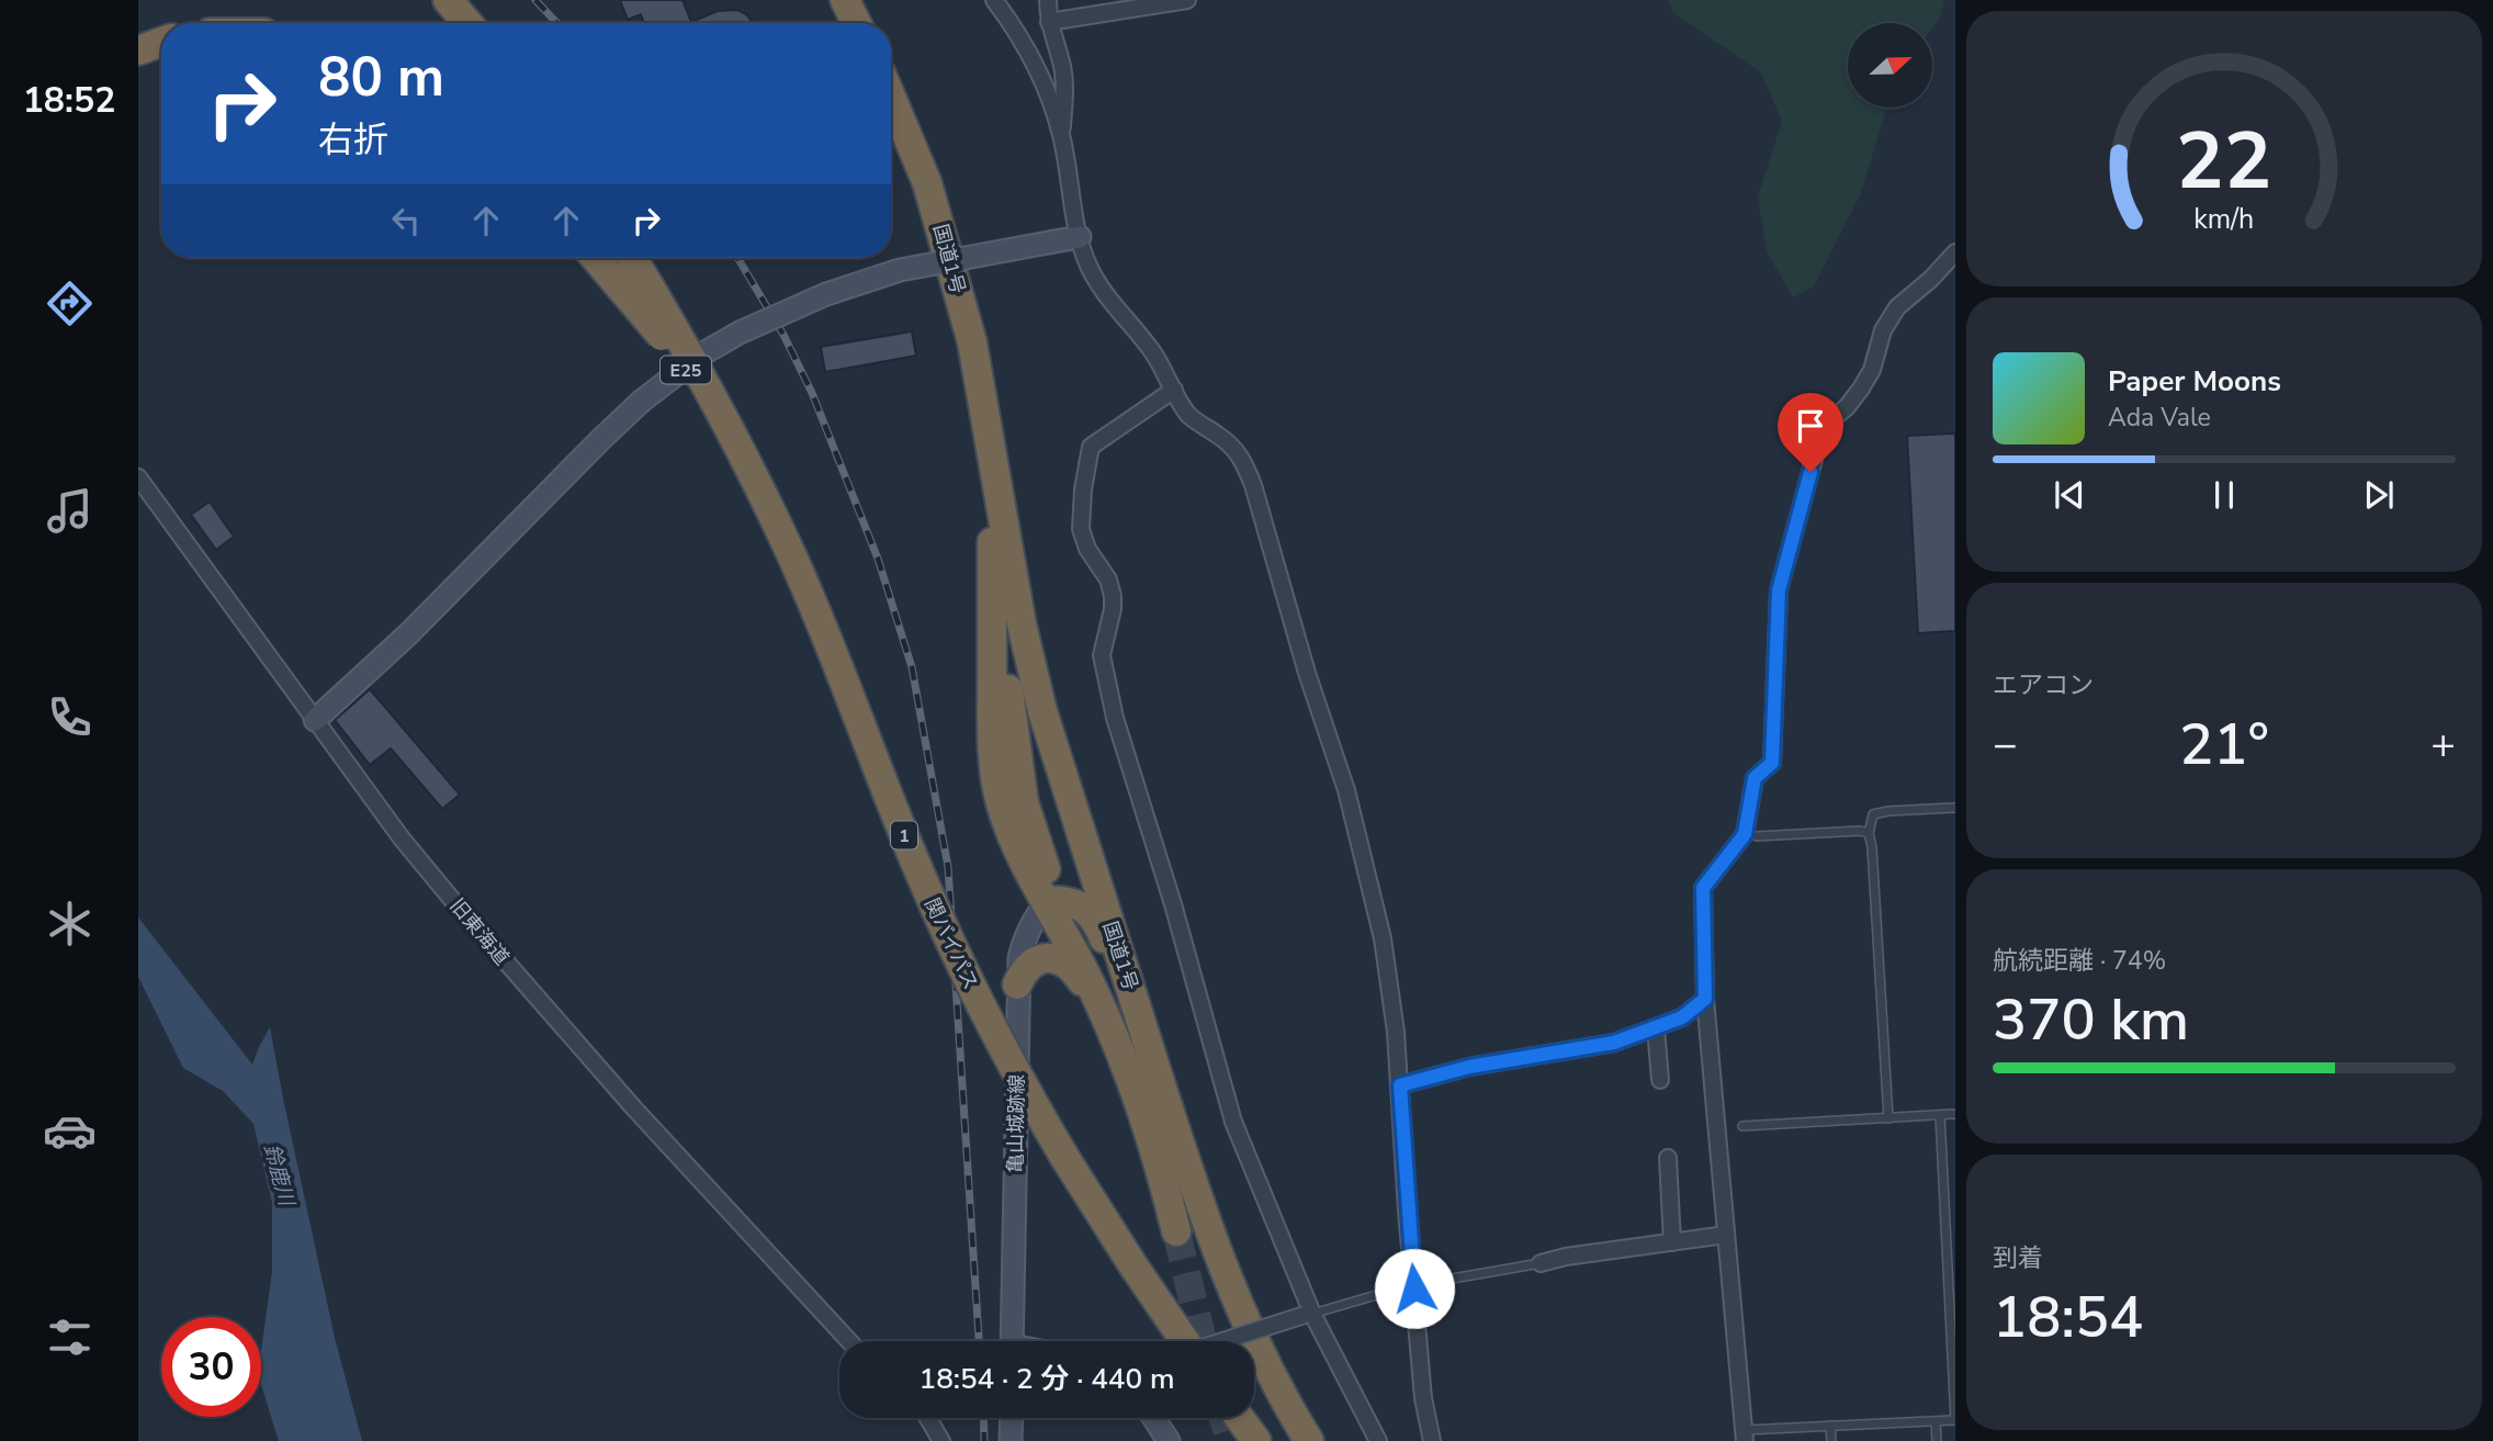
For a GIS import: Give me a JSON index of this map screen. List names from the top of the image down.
{
  "streets": {
    "highway": [
      "国道1号",
      "E25",
      "1",
      "関バイパス"
    ],
    "street": ["旧東海道", "亀山城跡線"]
  },
  "crossings": [
    ["国道1号", "亀山城跡線"],
    ["E25", "関バイパス"]
  ],
  "water": ["鈴鹿川"],
  "north": "right",
  "page": {
    "tabs": "18:52",
    "turn": ["80 m", "右折"],
    "song": ["Paper Moons", "Ada Vale"],
    "tile": [
      "エアコン",
      ["航続距離 · 74%", "370 km"],
      ["到着", "18:54"]
    ],
    "heat": ["−", "21°", "+"],
    "limit": "30",
    "trip": "18:54 · 2 分 · 440 m",
    "gauge": ["22", "km/h"]
  }
}
